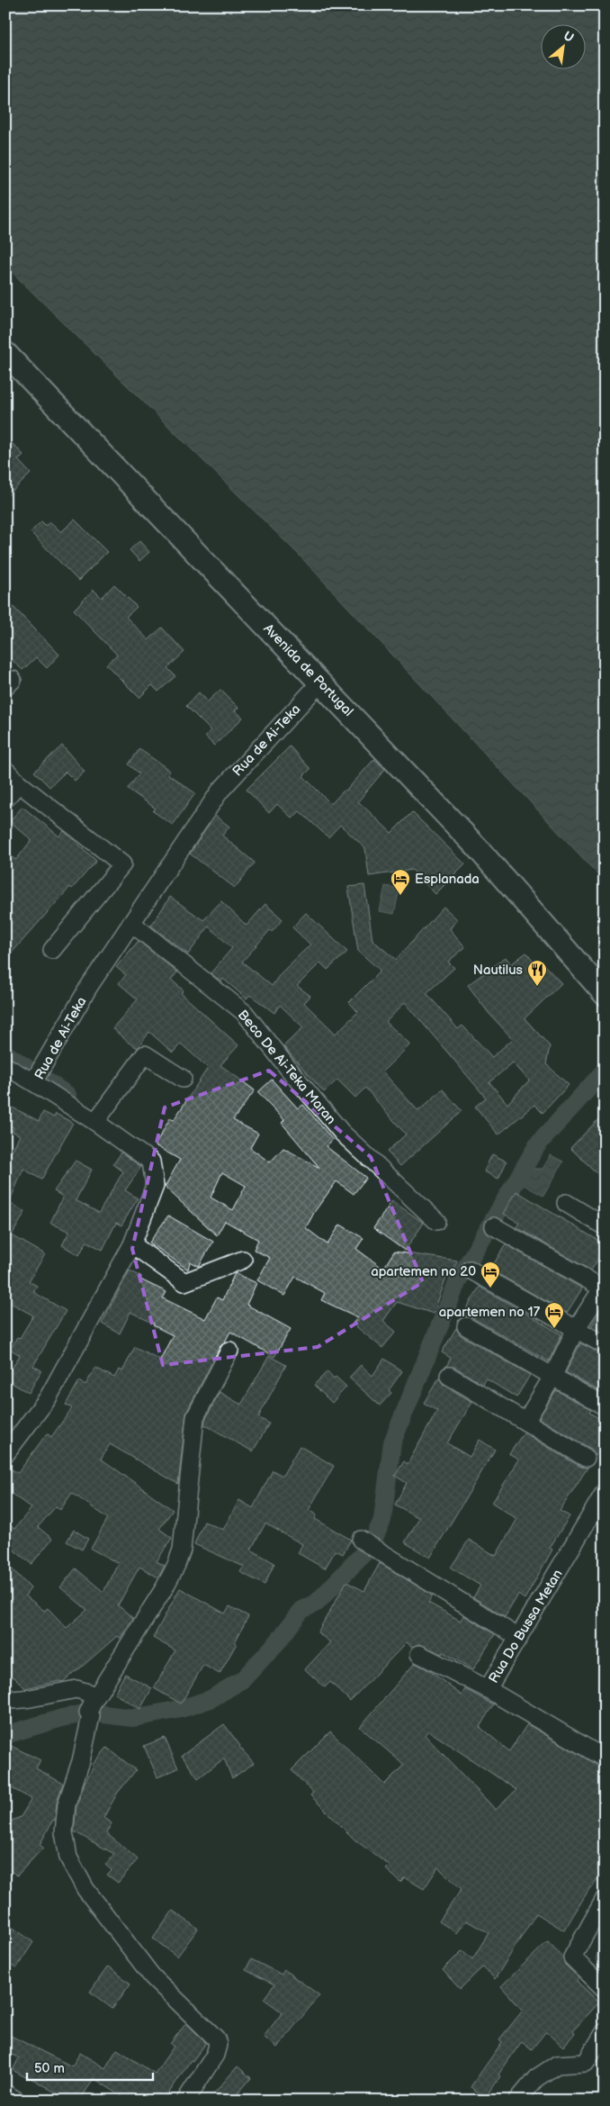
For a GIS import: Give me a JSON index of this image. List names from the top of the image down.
{
  "streets": {
    "main road": ["Avenida de Portugal"],
    "street": ["Rua de Ai-Teka", "Beco De Ai-Teka Maran", "Rua Do Bussa Metan"]
  },
  "crossings": [
    ["Avenida de Portugal", "Rua de Ai-Teka"],
    ["Rua de Ai-Teka", "Beco De Ai-Teka Maran"]
  ],
  "places": {
    "hotel": ["Esplanada", "apartemen no 20", "apartemen no 17"],
    "restaurant": ["Nautilus"]
  },
  "scale_bar": "50 m",
  "north": "top right"
}
